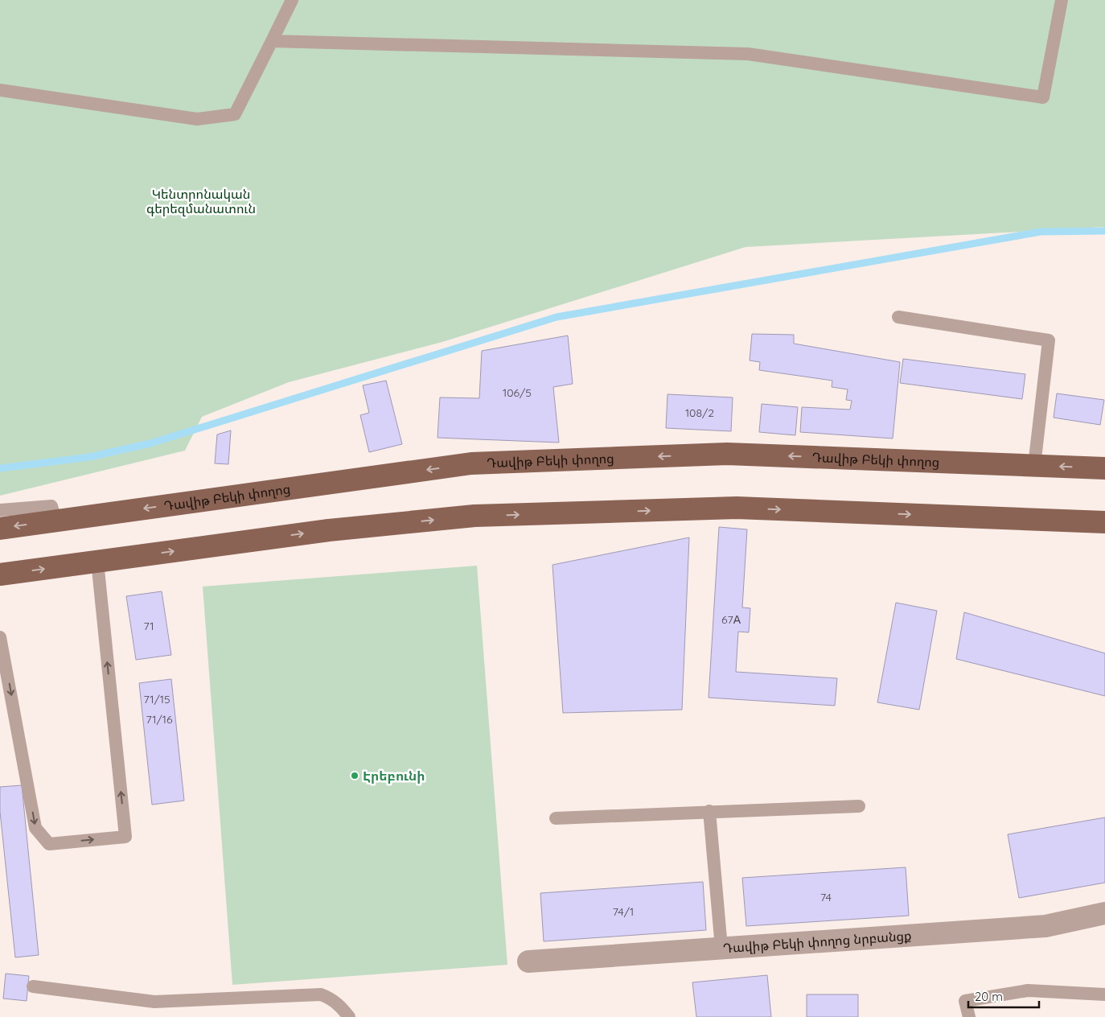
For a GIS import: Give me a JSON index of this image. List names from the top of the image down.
{
  "streets": {
    "main road": ["Դավիթ Բեկի փողոց"],
    "street": ["Դավիթ Բեկի փողոց նրբանցք"]
  },
  "parks": ["Կենտրոնական գերեզմանատուն"],
  "places": ["Էրեբունի"],
  "house_numbers": [
    "106/5",
    "108/2",
    "67А",
    "71",
    "71/15",
    "71/16",
    "74",
    "74/1"
  ],
  "scale_bar": "20 m"
}
